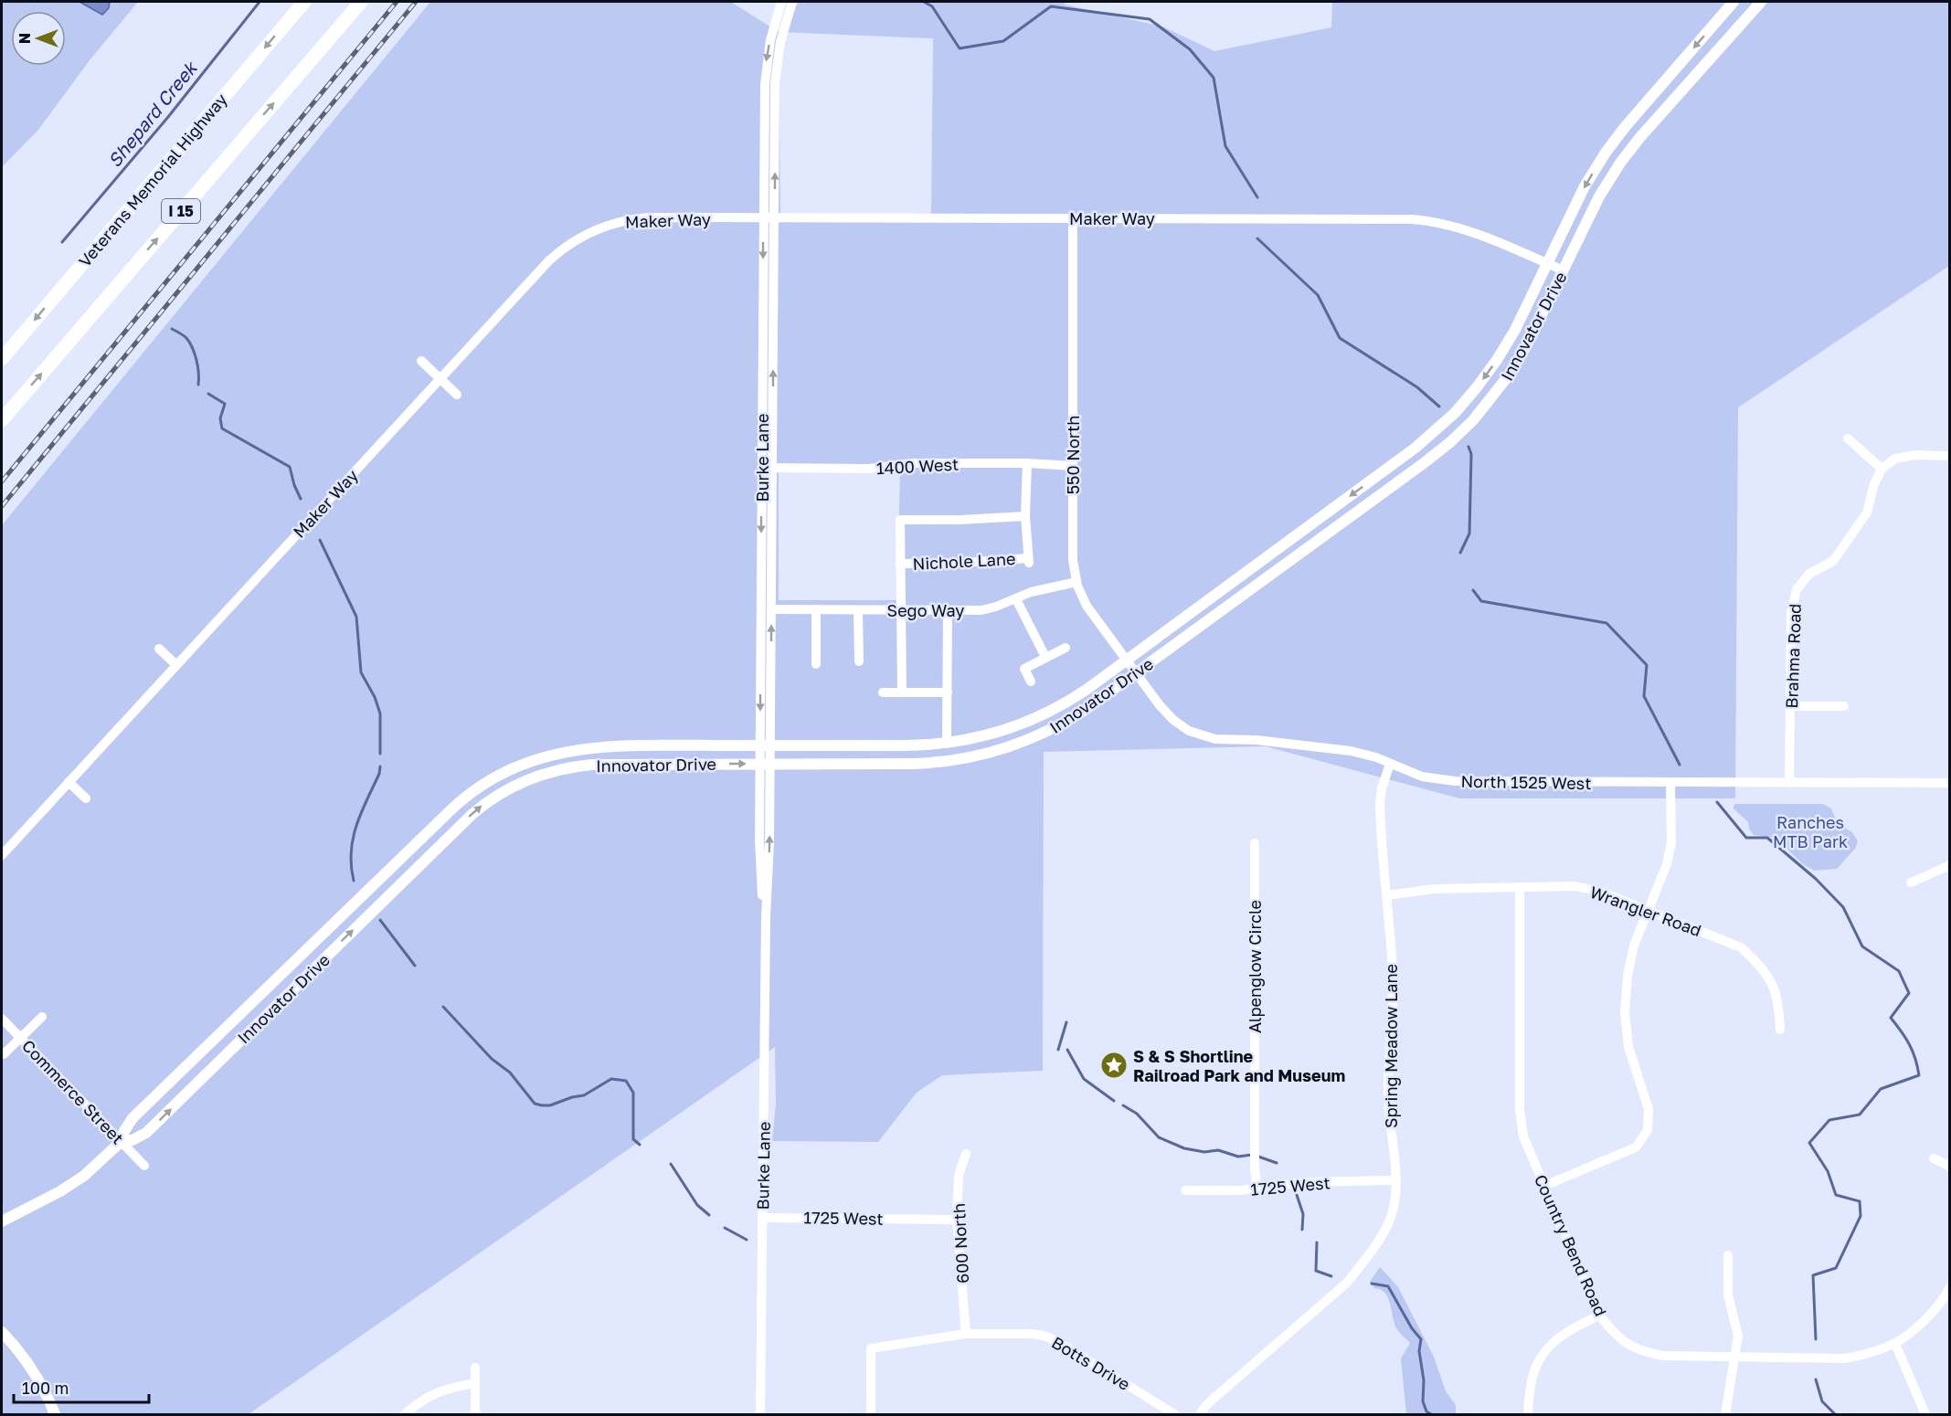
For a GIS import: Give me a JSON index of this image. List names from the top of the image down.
{
  "streets": {
    "highway": ["Veterans Memorial Highway", "I 15"],
    "main road": ["Innovator Drive"],
    "street": [
      "Maker Way",
      "550 North",
      "Burke Lane",
      "1400 West",
      "Nichole Lane",
      "Sego Way",
      "Brahma Road",
      "North 1525 West",
      "Wrangler Road",
      "Alpenglow Circle",
      "Spring Meadow Lane",
      "Commerce Street",
      "1725 West",
      "600 North",
      "Country Bend Road",
      "Botts Drive"
    ]
  },
  "crossings": [
    ["Maker Way", "Innovator Drive"],
    ["Maker Way", "550 North"],
    ["Maker Way", "Burke Lane"],
    ["Innovator Drive", "550 North"],
    ["Innovator Drive", "Burke Lane"],
    ["Innovator Drive", "North 1525 West"],
    ["Innovator Drive", "Commerce Street"],
    ["550 North", "1400 West"],
    ["550 North", "Sego Way"],
    ["550 North", "North 1525 West"],
    ["Burke Lane", "1400 West"],
    ["Burke Lane", "Sego Way"],
    ["Burke Lane", "1725 West"],
    ["Brahma Road", "North 1525 West"],
    ["North 1525 West", "Spring Meadow Lane"],
    ["Wrangler Road", "Spring Meadow Lane"],
    ["Wrangler Road", "Country Bend Road"],
    ["Alpenglow Circle", "1725 West"],
    ["Spring Meadow Lane", "1725 West"],
    ["1725 West", "600 North"],
    ["600 North", "Botts Drive"]
  ],
  "water": ["Shepard Creek"],
  "parks": ["Ranches MTB Park"],
  "places": {
    "place": ["S & S Shortline Railroad Park and Museum"]
  },
  "scale_bar": "100 m",
  "north": "left"
}
